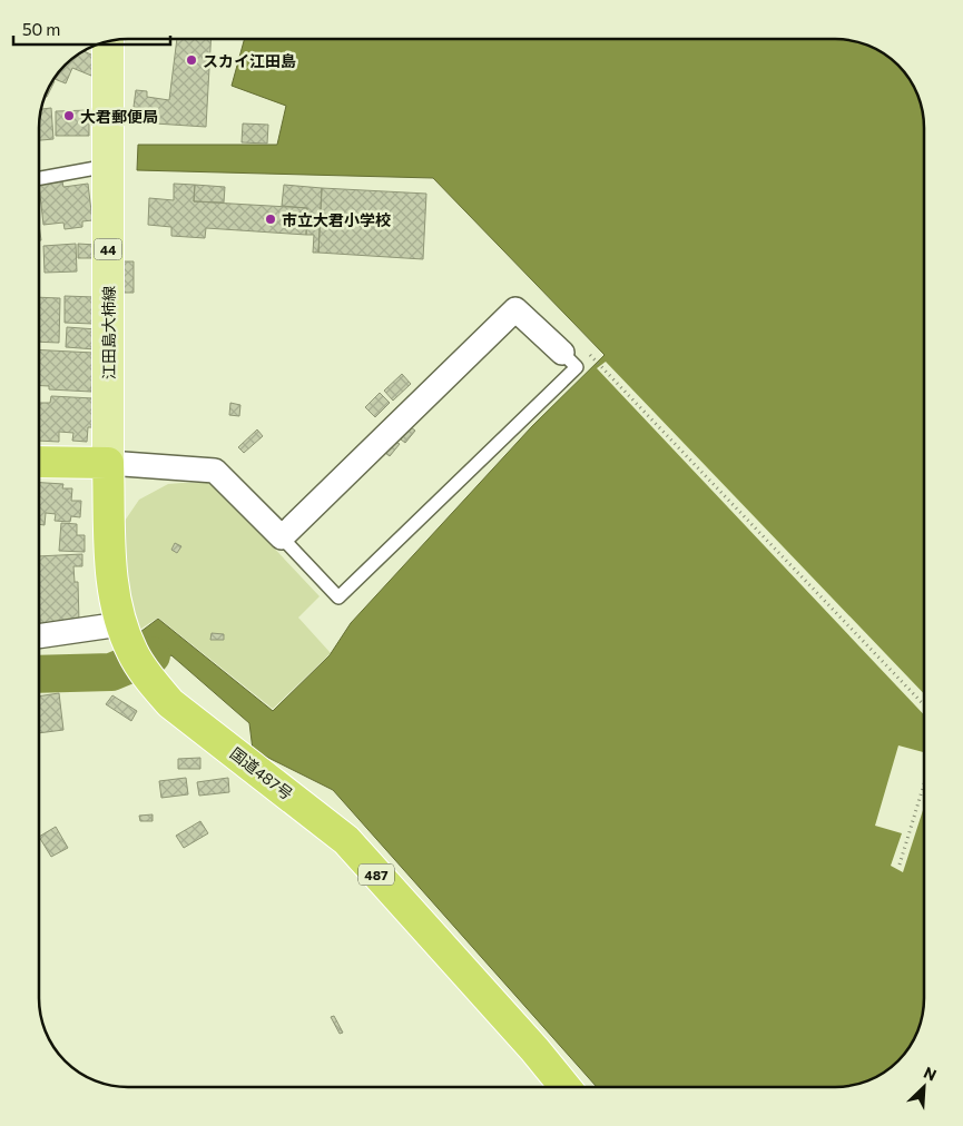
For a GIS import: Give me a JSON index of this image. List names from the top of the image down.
{
  "streets": {
    "highway": ["国道487号", "487"],
    "main road": ["44", "江田島大柿線"]
  },
  "crossings": [
    ["江田島大柿線", "国道487号"]
  ],
  "places": ["スカイ江田島", "大君郵便局", "市立大君小学校"],
  "scale_bar": "50 m",
  "north": "top right"
}
